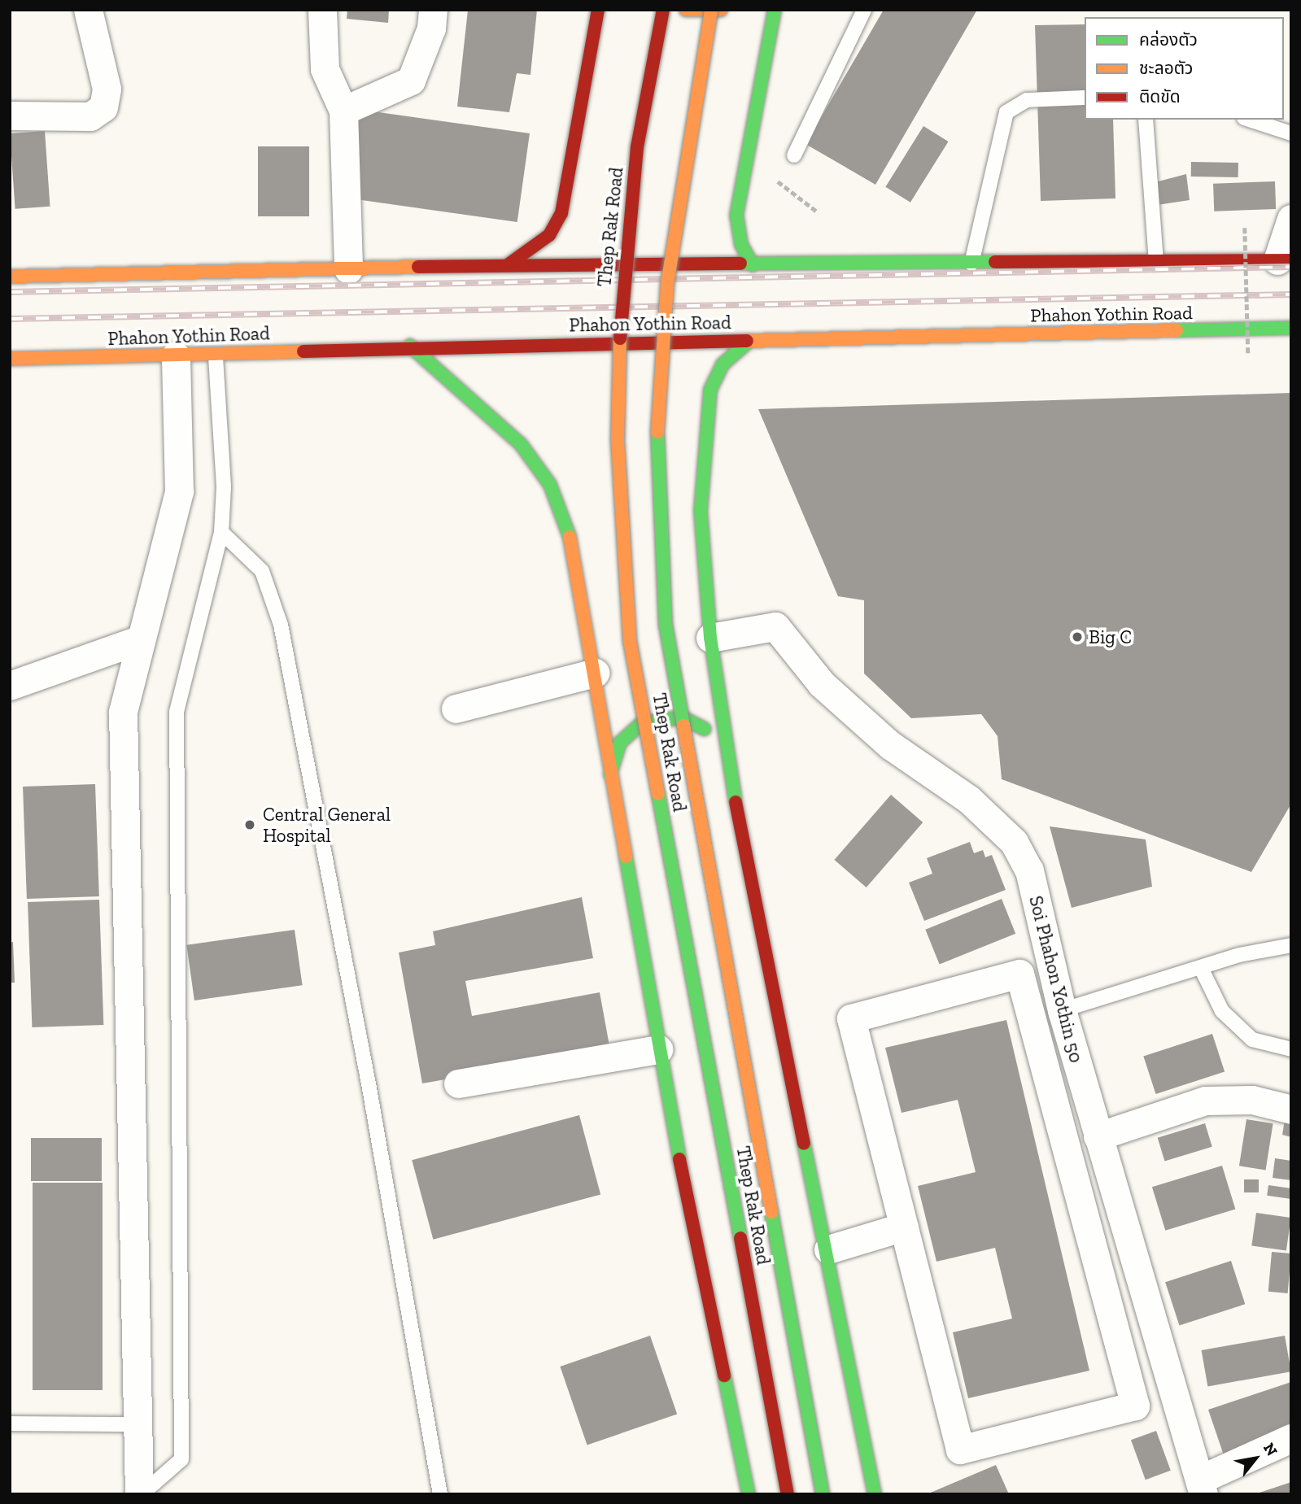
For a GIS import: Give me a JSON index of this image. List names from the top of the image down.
{
  "streets": {
    "main road": ["Thep Rak Road", "Phahon Yothin Road"],
    "street": ["Soi Phahon Yothin 50"]
  },
  "places": ["Big C", "Central General Hospital"],
  "legend": ["คล่องตัว", "ชะลอตัว", "ติดขัด"],
  "north": "top right"
}
